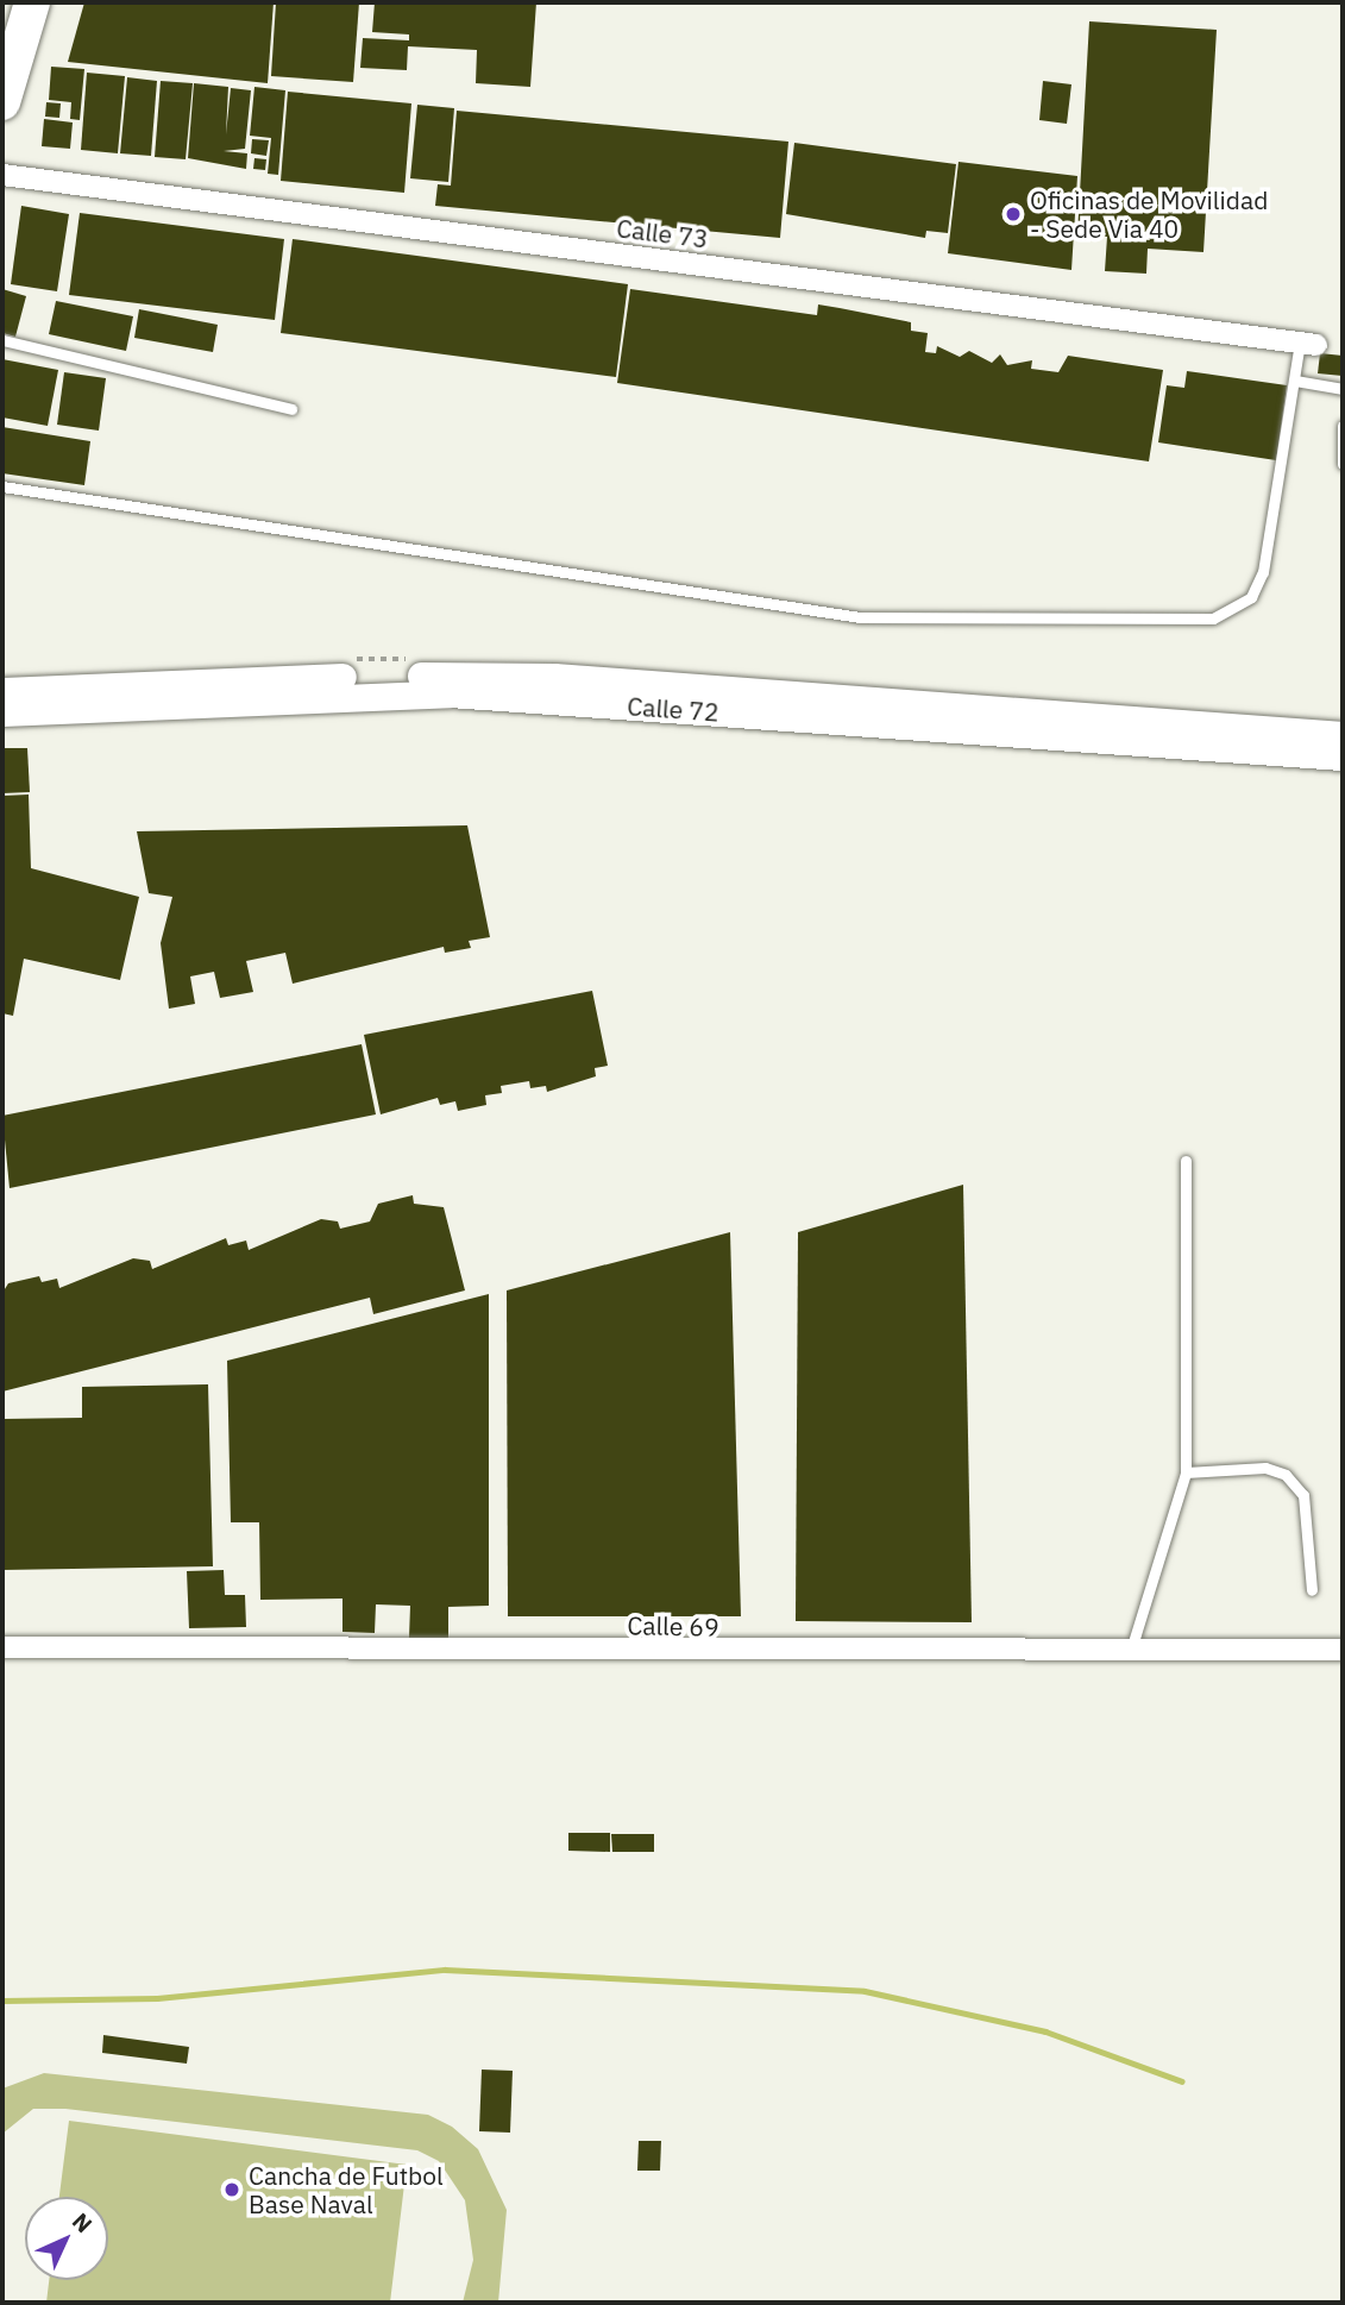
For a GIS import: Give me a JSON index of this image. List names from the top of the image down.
{
  "streets": {
    "main road": ["Calle 72"],
    "street": ["Calle 73", "Calle 69"]
  },
  "places": ["Oficinas de Movilidad - Sede Via 40", "Cancha de Futbol Base Naval"],
  "north": "top right"
}
